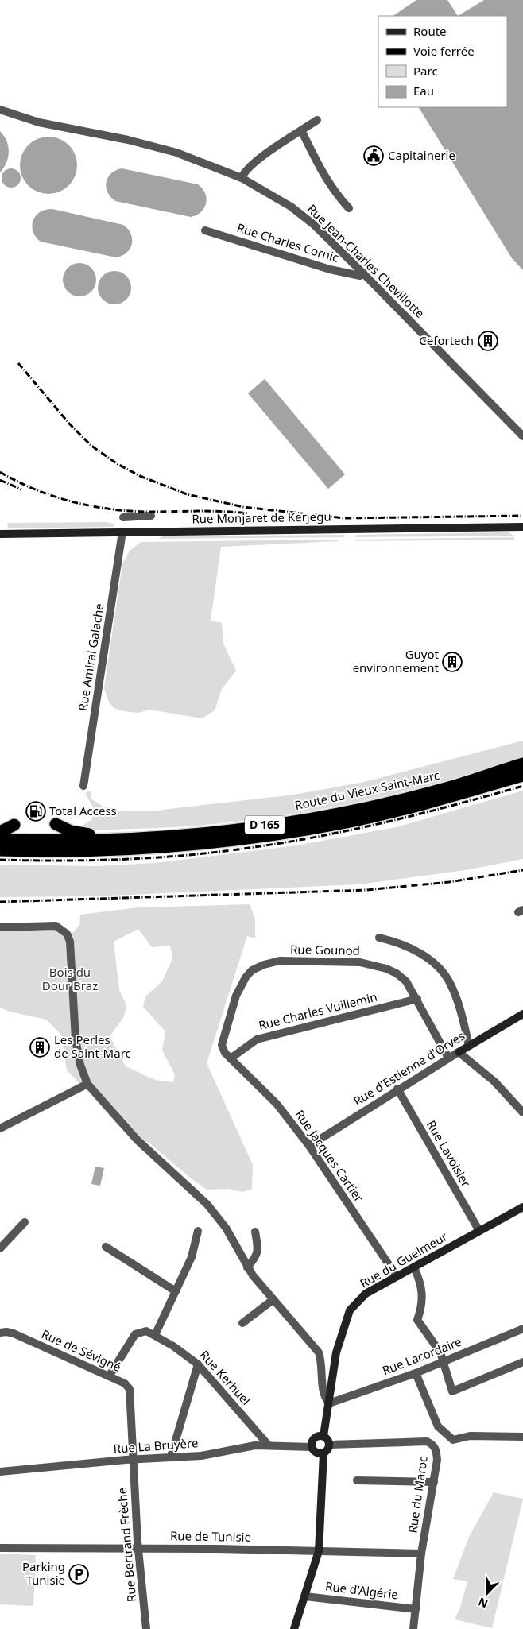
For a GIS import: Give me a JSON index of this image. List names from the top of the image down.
{
  "streets": {
    "highway": ["Route du Vieux Saint-Marc", "D 165"],
    "street": [
      "Rue Charles Cornic",
      "Rue Jean-Charles Chevillotte",
      "Rue Monjaret de Kerjegu",
      "Rue Amiral Galache",
      "Rue Gounod",
      "Rue Charles Vuillemin",
      "Rue d'Estienne d'Orves",
      "Rue Lavoisier",
      "Rue Jacques Cartier",
      "Rue du Guelmeur",
      "Rue de Sévigné",
      "Rue Lacordaire",
      "Rue Kerhuel",
      "Rue La Bruyère",
      "Rue du Maroc",
      "Rue de Tunisie",
      "Rue Bertrand Frèche",
      "Rue d'Algérie"
    ]
  },
  "crossings": [
    ["Rue Charles Cornic", "Rue Jean-Charles Chevillotte"],
    ["Rue Monjaret de Kerjegu", "Rue Amiral Galache"],
    ["Rue Gounod", "Rue Charles Vuillemin"],
    ["Rue Gounod", "Rue d'Estienne d'Orves"],
    ["Rue Gounod", "Rue Jacques Cartier"],
    ["Rue Charles Vuillemin", "Rue Jacques Cartier"],
    ["Rue d'Estienne d'Orves", "Rue Lavoisier"],
    ["Rue d'Estienne d'Orves", "Rue Jacques Cartier"],
    ["Rue Lavoisier", "Rue du Guelmeur"],
    ["Rue Jacques Cartier", "Rue du Guelmeur"],
    ["Rue du Guelmeur", "Rue Lacordaire"],
    ["Rue du Guelmeur", "Rue La Bruyère"],
    ["Rue du Guelmeur", "Rue du Maroc"],
    ["Rue de Sévigné", "Rue Kerhuel"],
    ["Rue de Sévigné", "Rue La Bruyère"],
    ["Rue de Sévigné", "Rue Bertrand Frèche"],
    ["Rue Kerhuel", "Rue La Bruyère"],
    ["Rue La Bruyère", "Rue du Maroc"],
    ["Rue La Bruyère", "Rue Bertrand Frèche"],
    ["Rue du Maroc", "Rue de Tunisie"],
    ["Rue du Maroc", "Rue d'Algérie"],
    ["Rue de Tunisie", "Rue Bertrand Frèche"]
  ],
  "parks": ["Bois du Dour Braz"],
  "places": {
    "public building": ["Capitainerie"],
    "building": ["Cefortech", "Guyot environnement", "Les Perles de Saint-Marc"],
    "fuel station": ["Total Access"],
    "parking": ["Parking Tunisie"]
  },
  "legend": [
    "Route",
    "Voie ferrée",
    "Parc",
    "Eau"
  ],
  "north": "bottom left"
}
